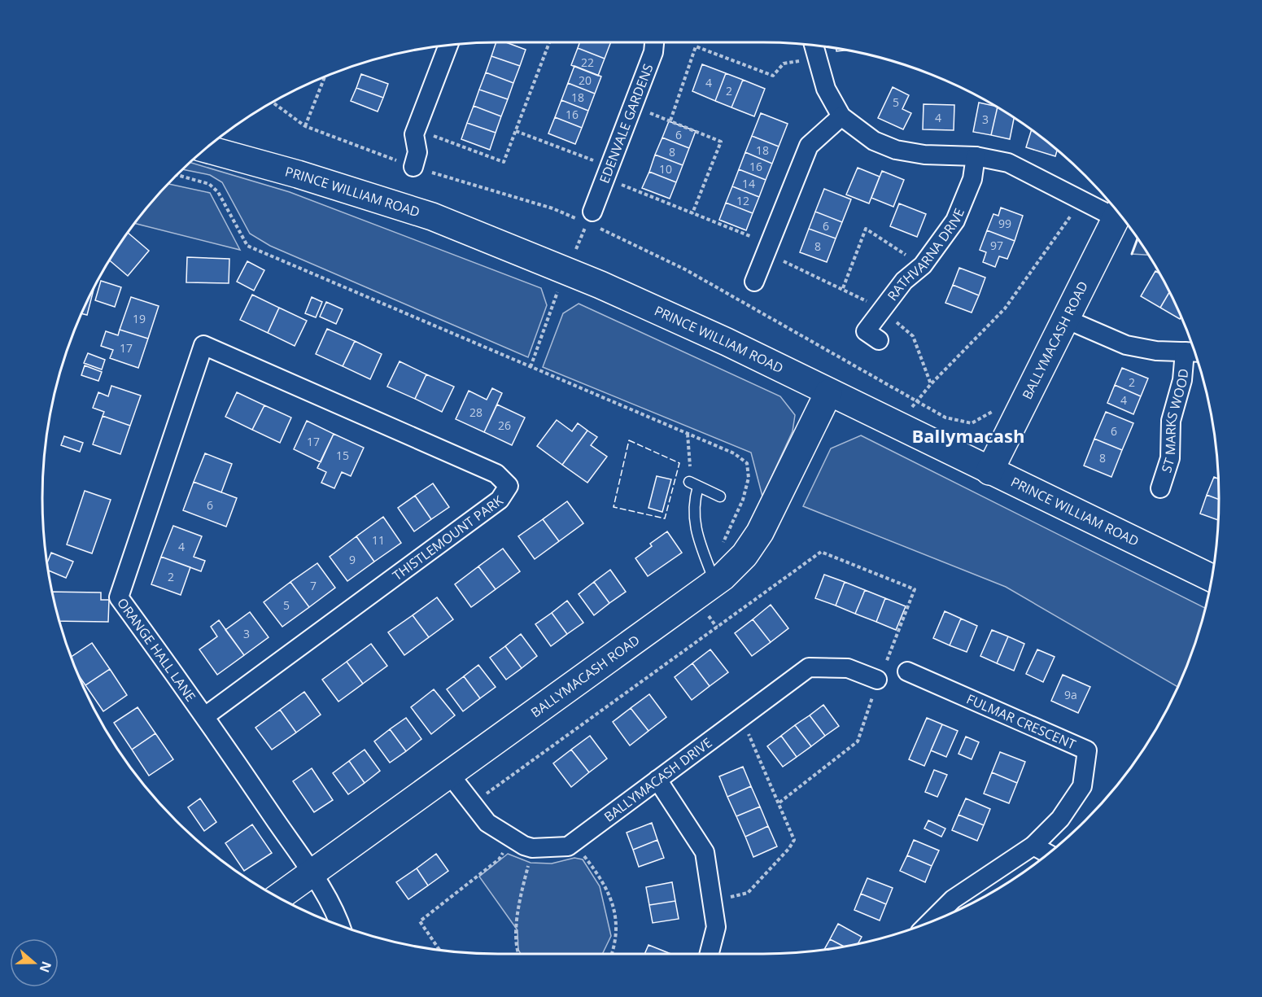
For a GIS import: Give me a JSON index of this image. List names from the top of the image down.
{
  "streets": {
    "main road": ["PRINCE WILLIAM ROAD", "BALLYMACASH ROAD"],
    "street": [
      "EDENVALE GARDENS",
      "RATHVARNA DRIVE",
      "ST MARKS WOOD",
      "THISTLEMOUNT PARK",
      "ORANGE HALL LANE",
      "FULMAR CRESCENT",
      "BALLYMACASH DRIVE"
    ]
  },
  "crossings": [
    ["PRINCE WILLIAM ROAD", "BALLYMACASH ROAD"],
    ["BALLYMACASH ROAD", "ST MARKS WOOD"],
    ["BALLYMACASH ROAD", "ORANGE HALL LANE"],
    ["BALLYMACASH ROAD", "BALLYMACASH DRIVE"],
    ["THISTLEMOUNT PARK", "ORANGE HALL LANE"]
  ],
  "districts": ["Ballymacash"],
  "house_numbers": [
    "22",
    "20",
    "4",
    "2",
    "18",
    "5",
    "16",
    "4",
    "3",
    "6",
    "18",
    "8",
    "16",
    "10",
    "14",
    "12",
    "99",
    "6",
    "97",
    "8",
    "19",
    "17",
    "2",
    "4",
    "28",
    "26",
    "6",
    "17",
    "15",
    "8",
    "6",
    "11",
    "4",
    "9",
    "2",
    "7",
    "5",
    "3",
    "9a"
  ],
  "north": "right"
}
